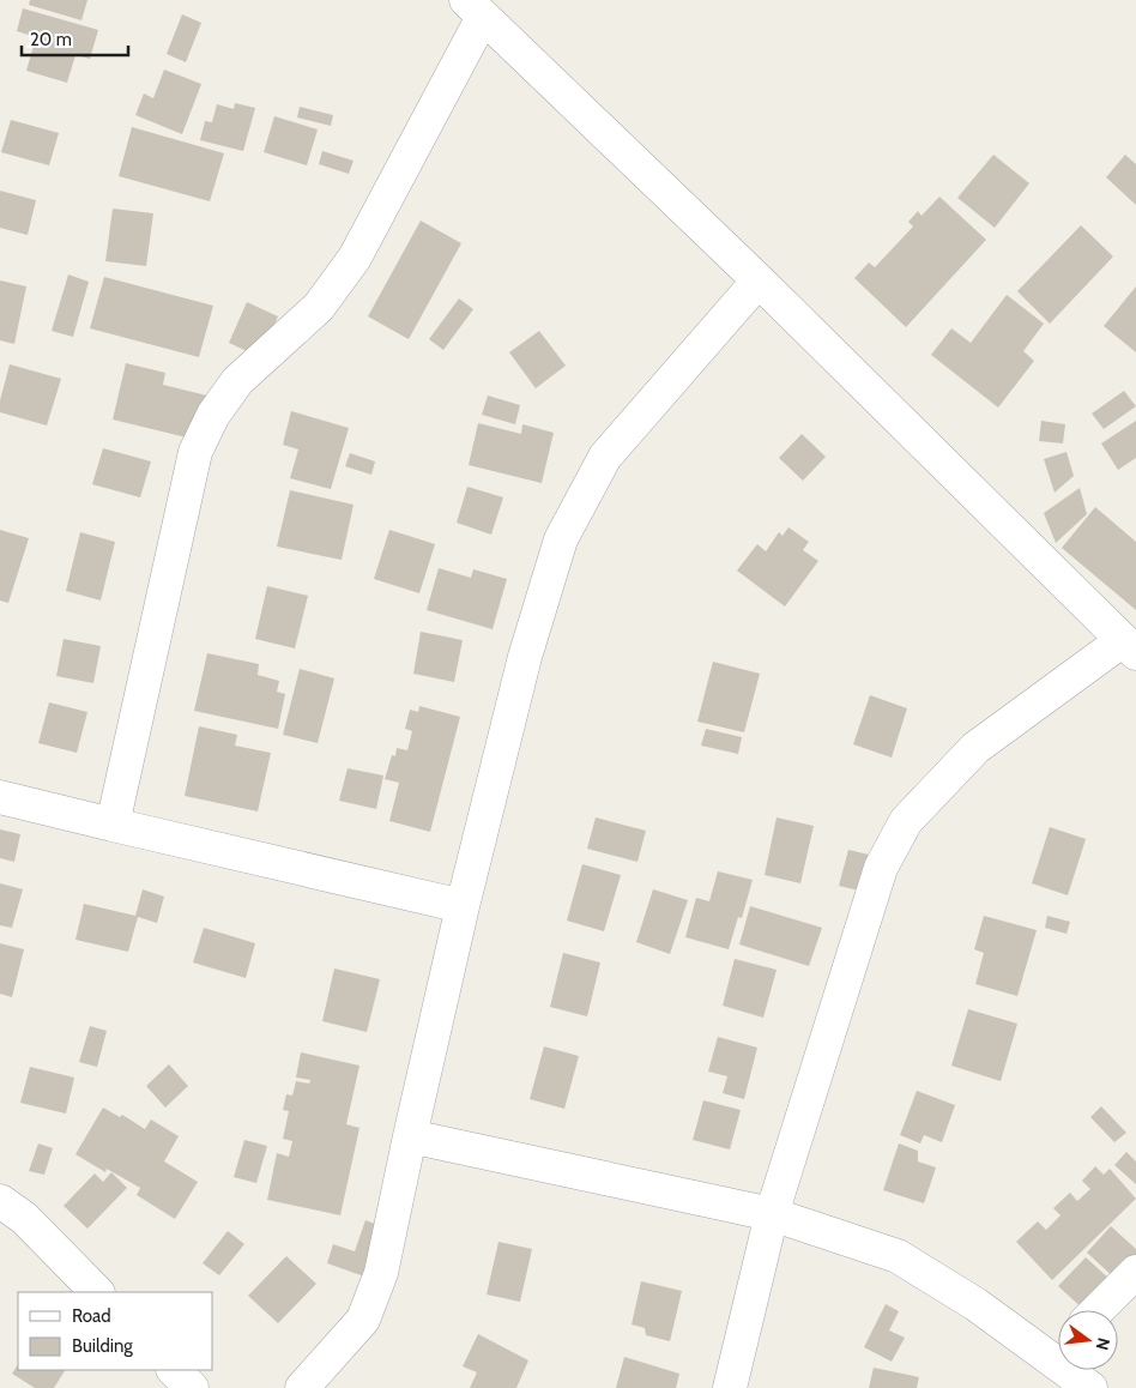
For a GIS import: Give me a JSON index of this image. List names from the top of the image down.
{
  "legend": ["Road", "Building"],
  "scale_bar": "20 m",
  "north": "right"
}
